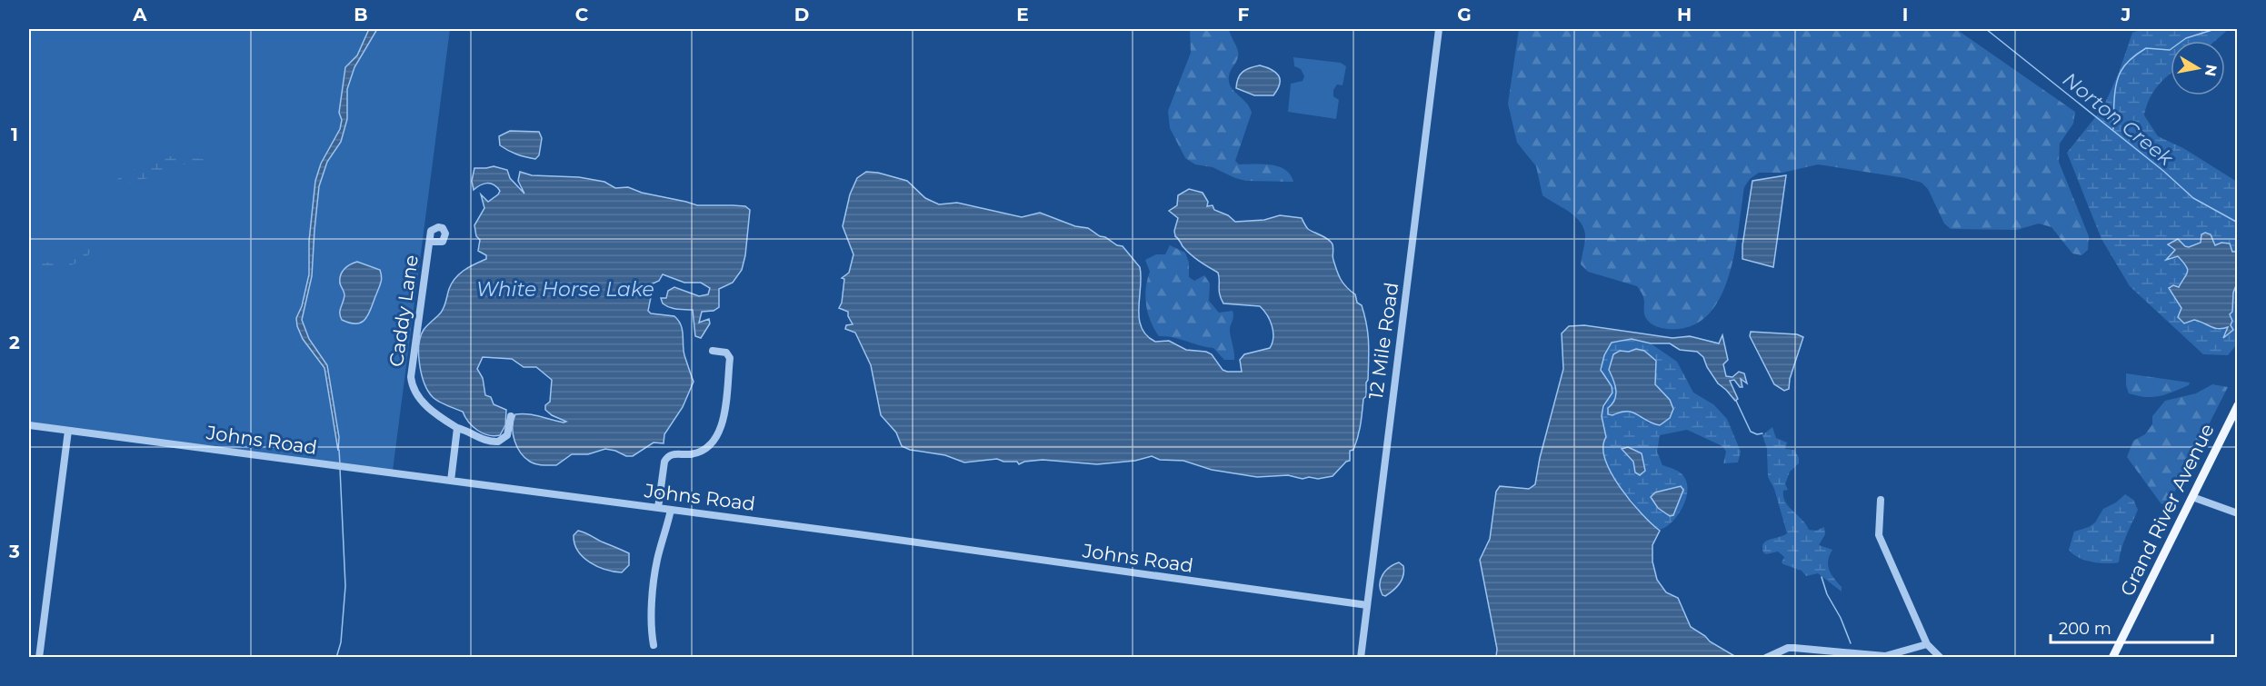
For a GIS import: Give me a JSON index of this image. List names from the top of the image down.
{
  "streets": {
    "main road": ["Grand River Avenue"],
    "street": ["Caddy Lane", "12 Mile Road", "Johns Road"]
  },
  "crossings": [
    ["12 Mile Road", "Johns Road"]
  ],
  "water": ["Norton Creek", "White Horse Lake"],
  "scale_bar": "200 m",
  "north": "right",
  "grid": {
    "columns": [
      "A",
      "B",
      "C",
      "D",
      "E",
      "F",
      "G",
      "H",
      "I",
      "J"
    ],
    "rows": ["1", "2", "3"]
  }
}
